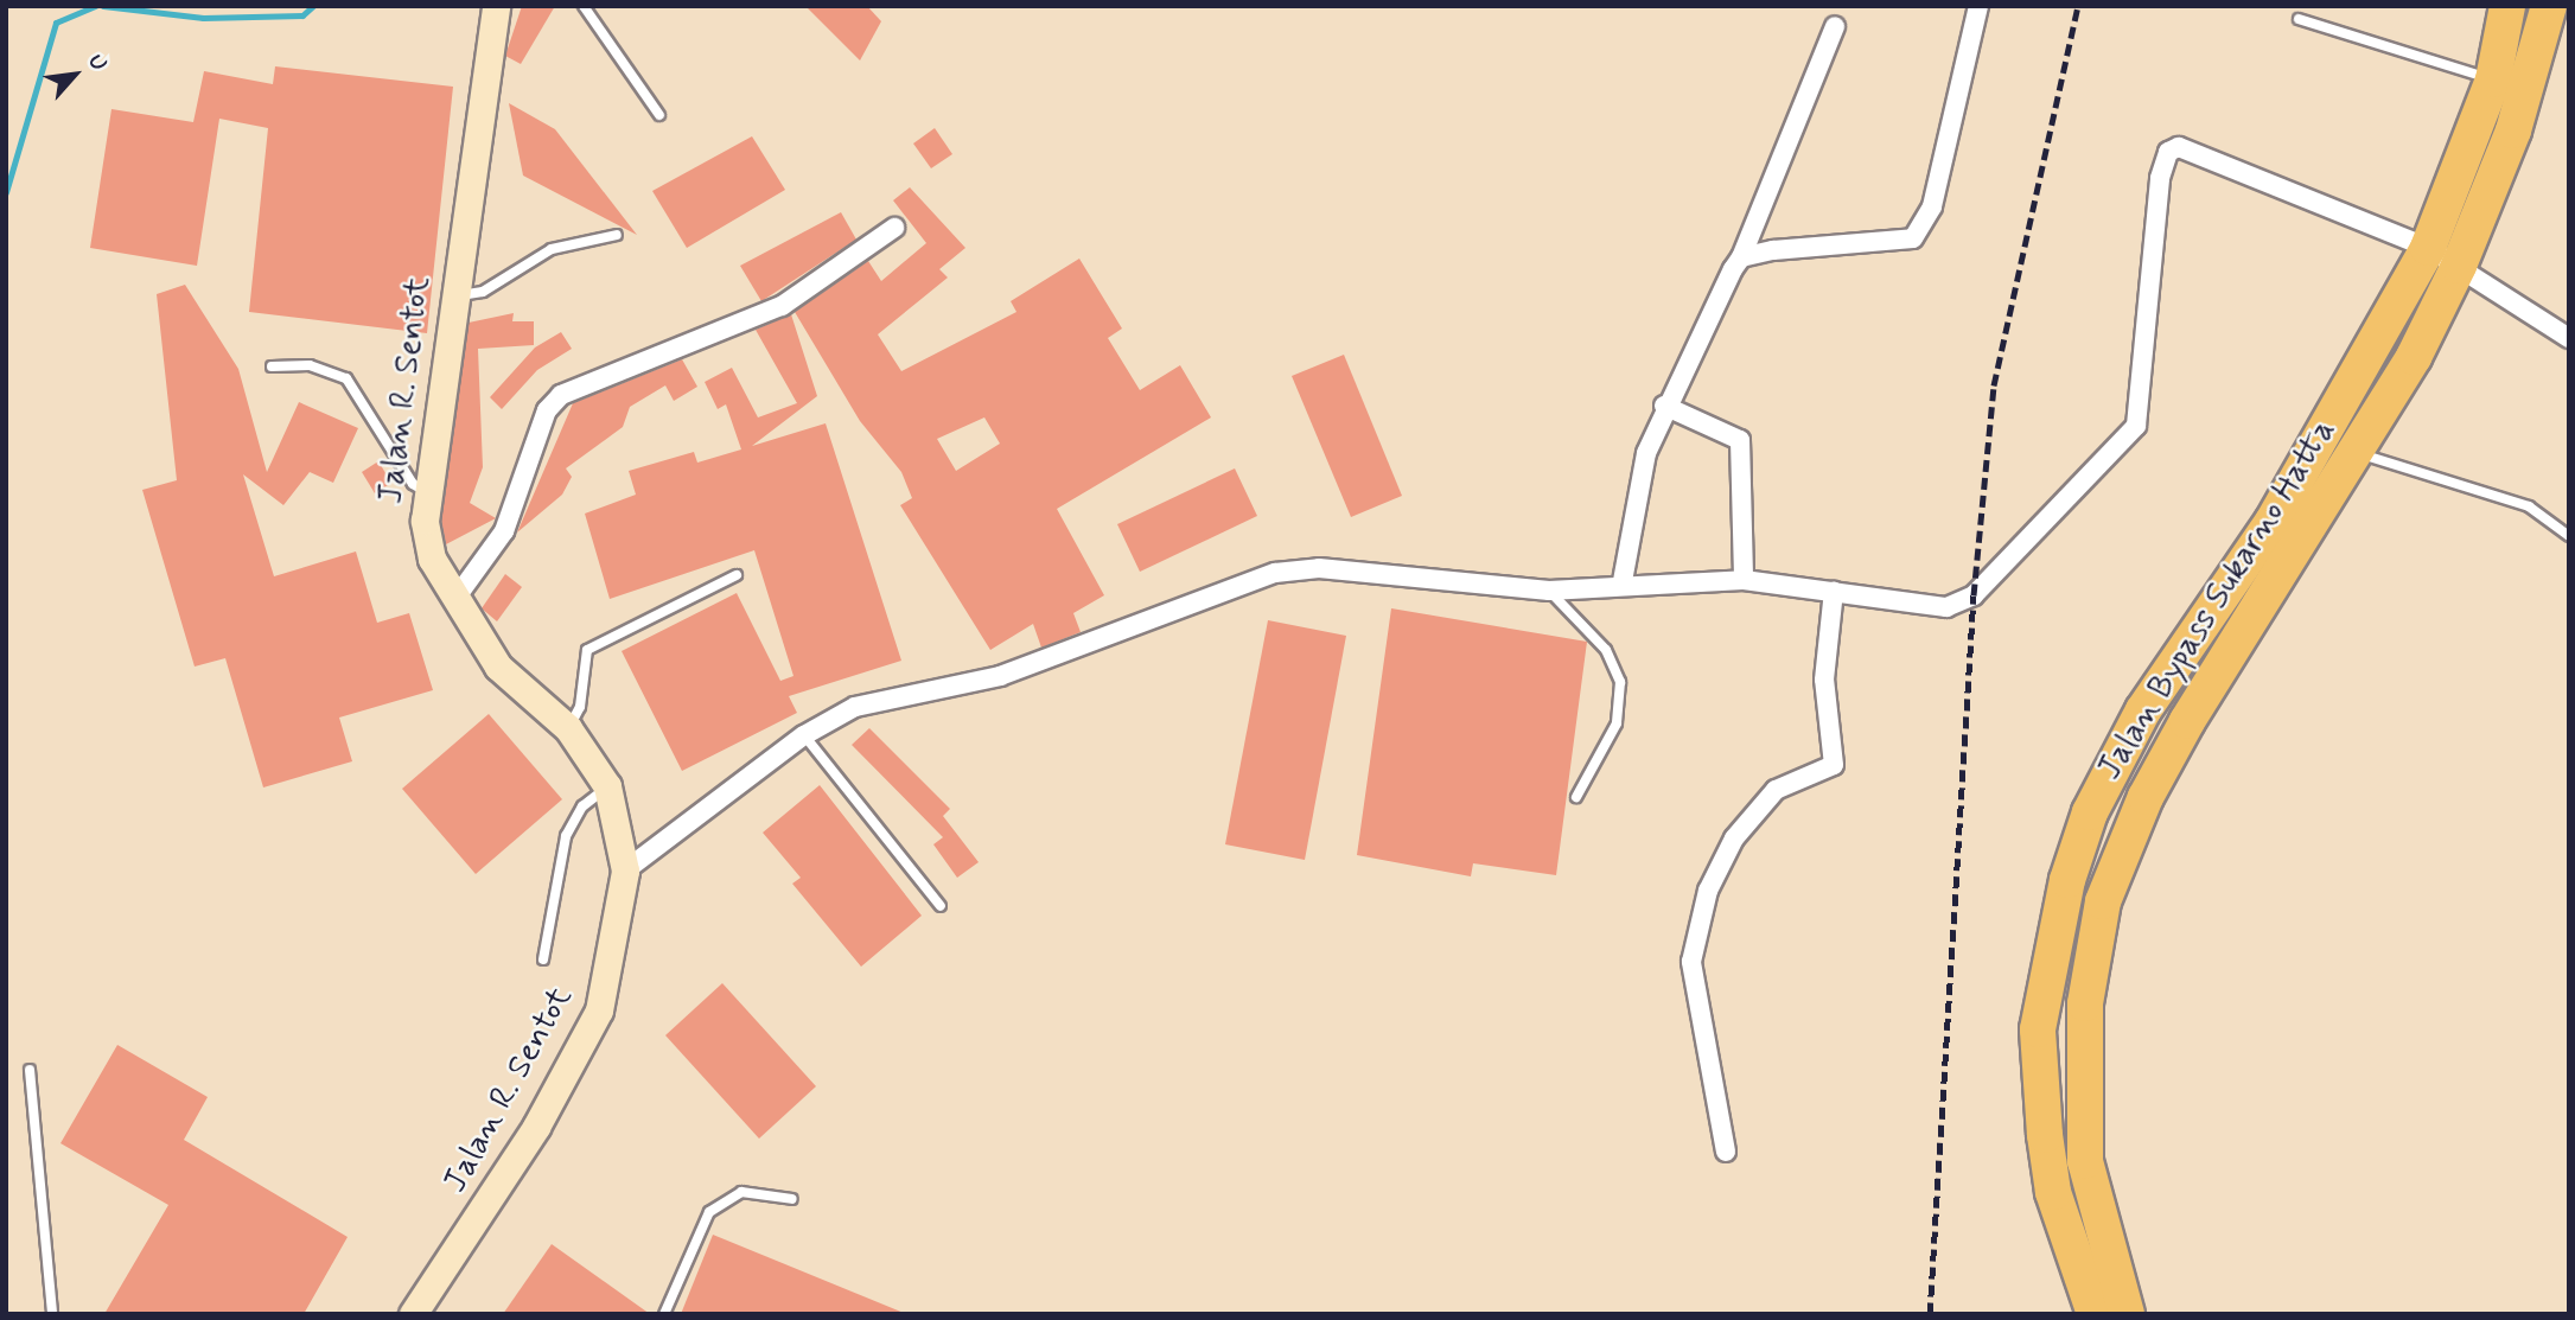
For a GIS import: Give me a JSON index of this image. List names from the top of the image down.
{
  "streets": {
    "highway": ["Jalan Bypass Sukarno Hatta"],
    "street": ["Jalan R. Sentot"]
  },
  "north": "top right"
}
